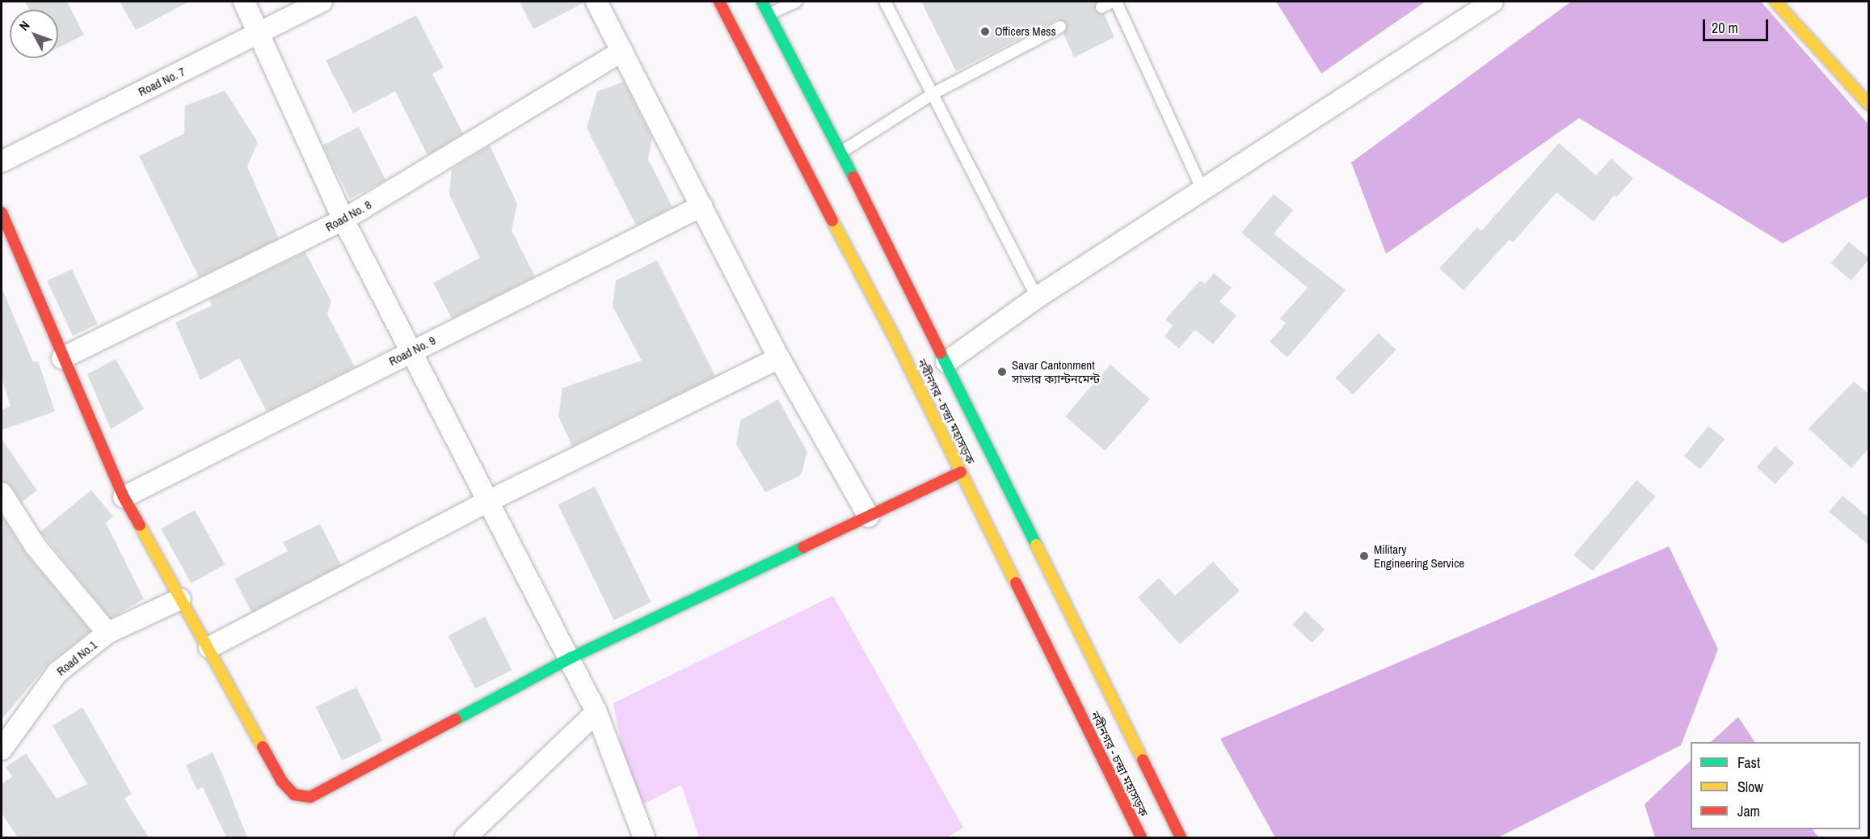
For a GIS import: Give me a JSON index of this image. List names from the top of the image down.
{
  "streets": {
    "main road": ["নবীনগর - চন্দ্রা মহাসড়ক"],
    "street": [
      "Road No. 7",
      "Road No. 8",
      "Road No. 9",
      "Road No.1"
    ]
  },
  "places": ["Officers Mess", "Savar Cantonment সাভার ক্যান্টনমেন্ট", "Military Engineering Service"],
  "legend": ["Fast", "Slow", "Jam"],
  "scale_bar": "20 m",
  "north": "top left"
}
